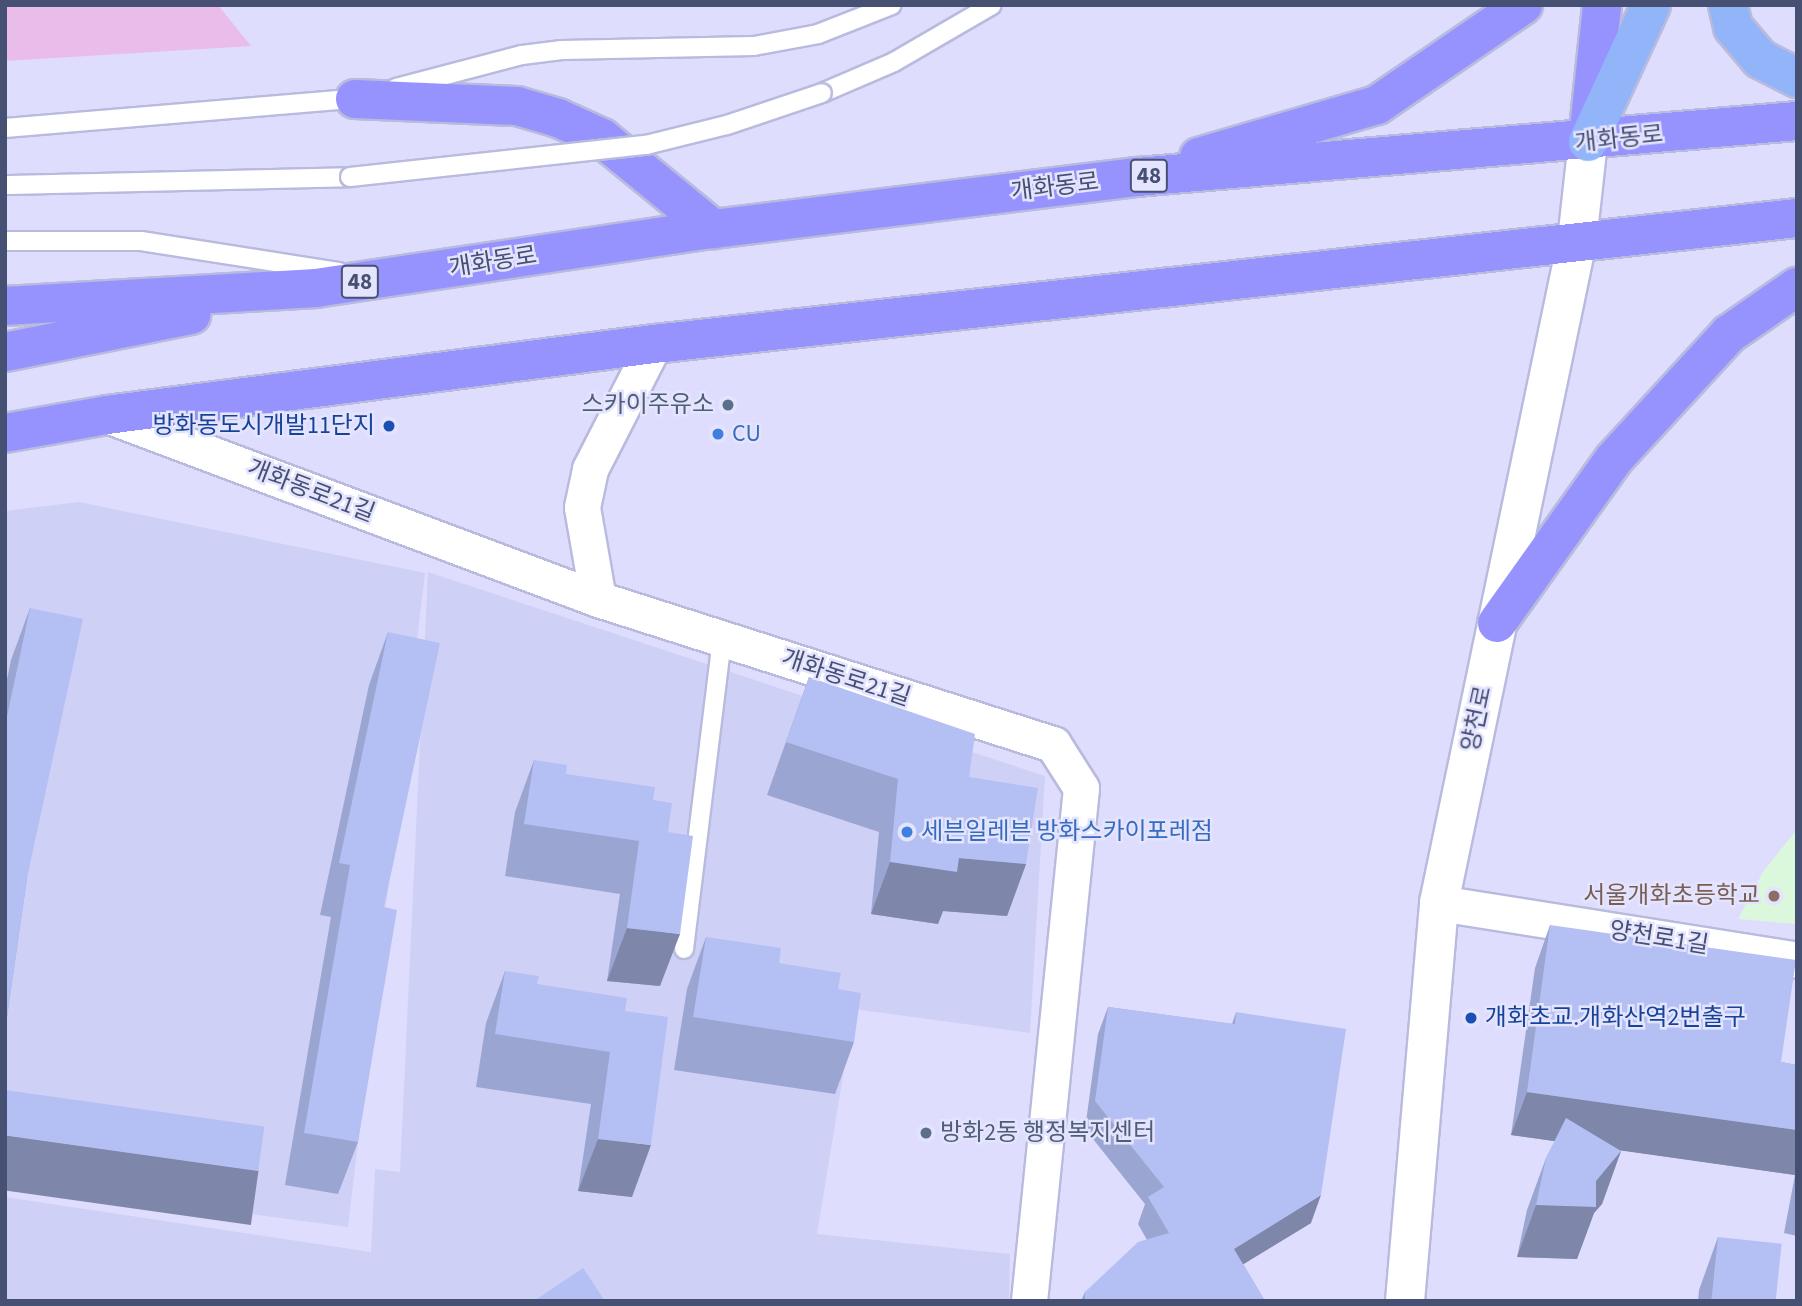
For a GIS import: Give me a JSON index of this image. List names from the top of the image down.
{
  "streets": {
    "main road": ["개화동로", "48", "양천로"],
    "street": ["개화동로21길", "양천로1길"]
  },
  "crossings": [
    ["개화동로", "양천로"],
    ["양천로", "양천로1길"]
  ],
  "places": [
    "스카이주유소",
    "방화동도시개발11단지",
    "CU",
    "세븐일레븐 방화스카이포레점",
    "서울개화초등학교",
    "개화초교.개화산역2번출구",
    "방화2동 행정복지센터"
  ]
}
